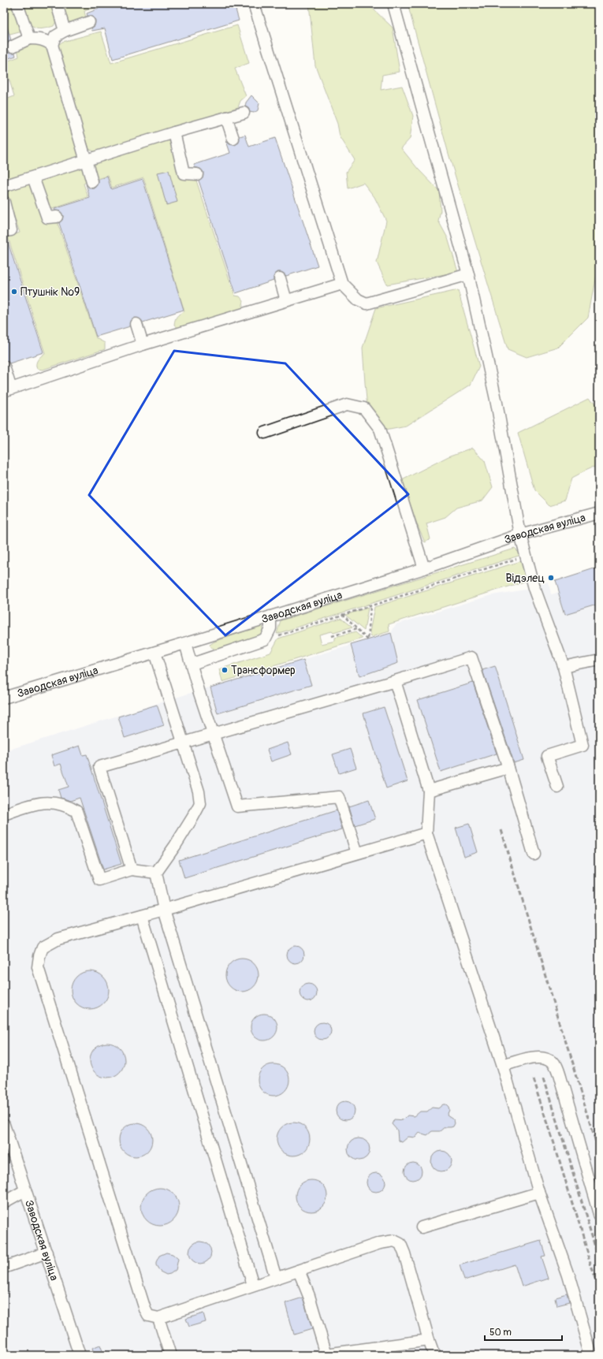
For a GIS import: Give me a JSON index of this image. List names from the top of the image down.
{
  "streets": {
    "street": ["Заводская вуліца"]
  },
  "places": ["Птушнік №9", "Відэлец", "Трансформер"],
  "scale_bar": "50 m"
}
